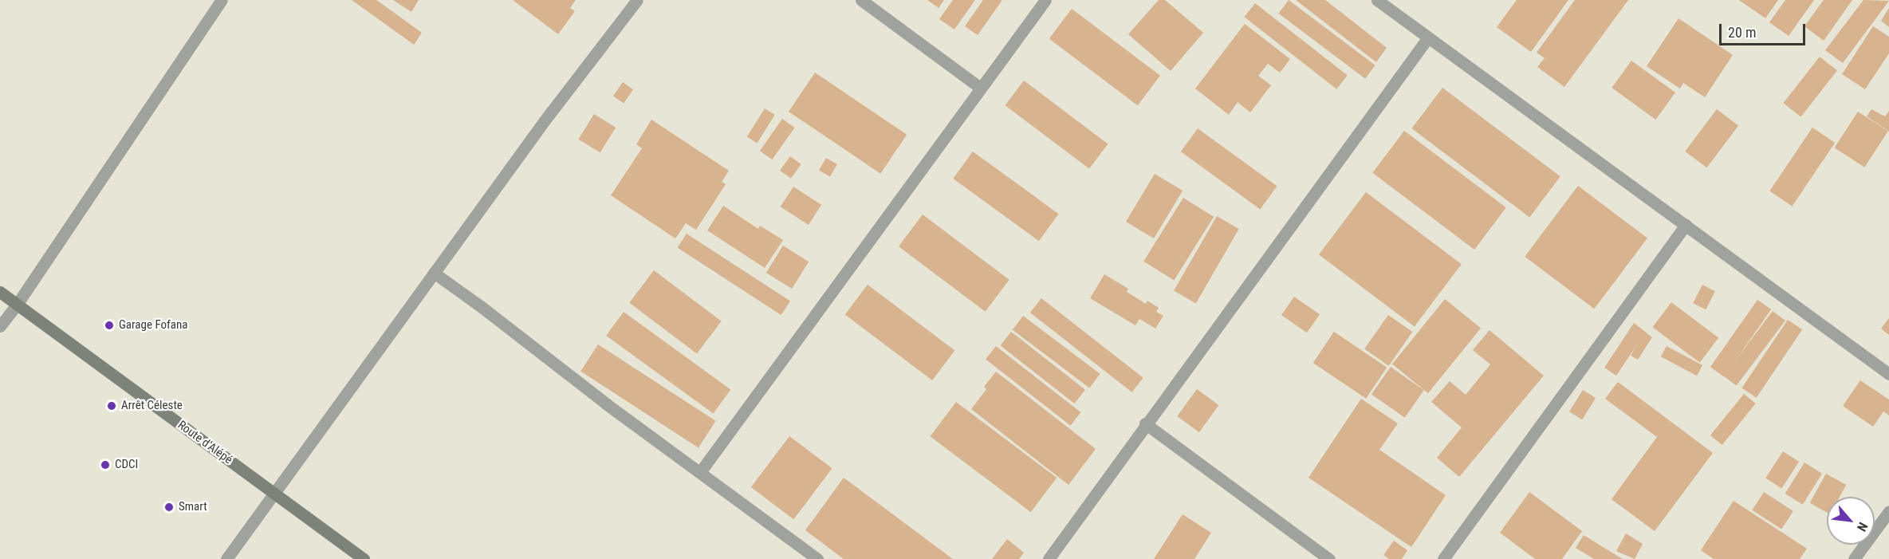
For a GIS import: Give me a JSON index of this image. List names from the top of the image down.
{
  "streets": {
    "main road": ["Route d'Alépé"]
  },
  "places": [
    "Garage Fofana",
    "Arrêt Céleste",
    "CDCI",
    "Smart"
  ],
  "scale_bar": "20 m",
  "north": "bottom right"
}
